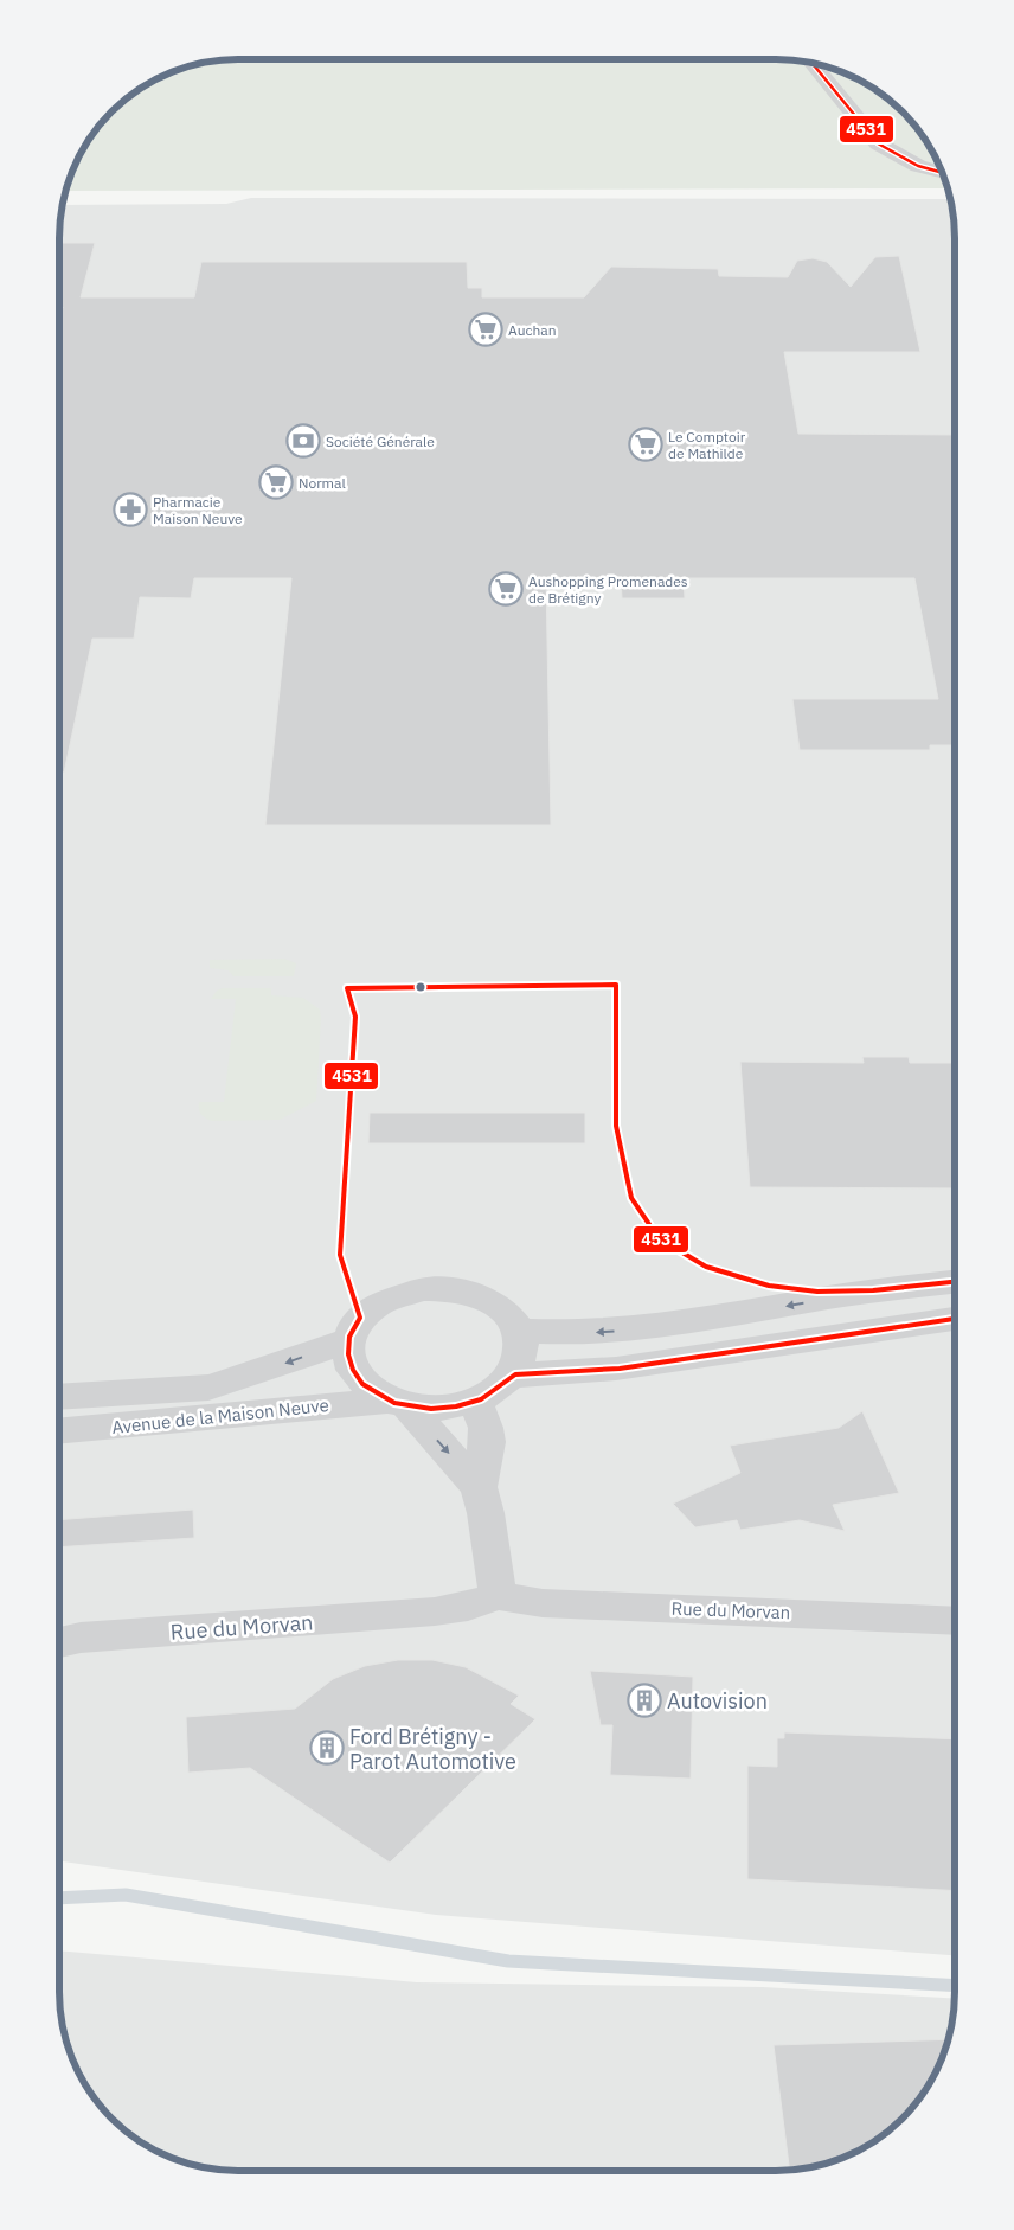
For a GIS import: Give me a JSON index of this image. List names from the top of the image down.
{
  "streets": {
    "street": ["Avenue de la Maison Neuve", "Rue du Morvan"]
  },
  "places": {
    "supermarket": [
      "Auchan",
      "Le Comptoir de Mathilde",
      "Normal",
      "Aushopping Promenades de Brétigny"
    ],
    "bank": ["Société Générale"],
    "pharmacy": ["Pharmacie Maison Neuve"],
    "building": ["Autovision", "Ford Brétigny - Parot Automotive"]
  },
  "lines": ["transit line 4531"]
}
